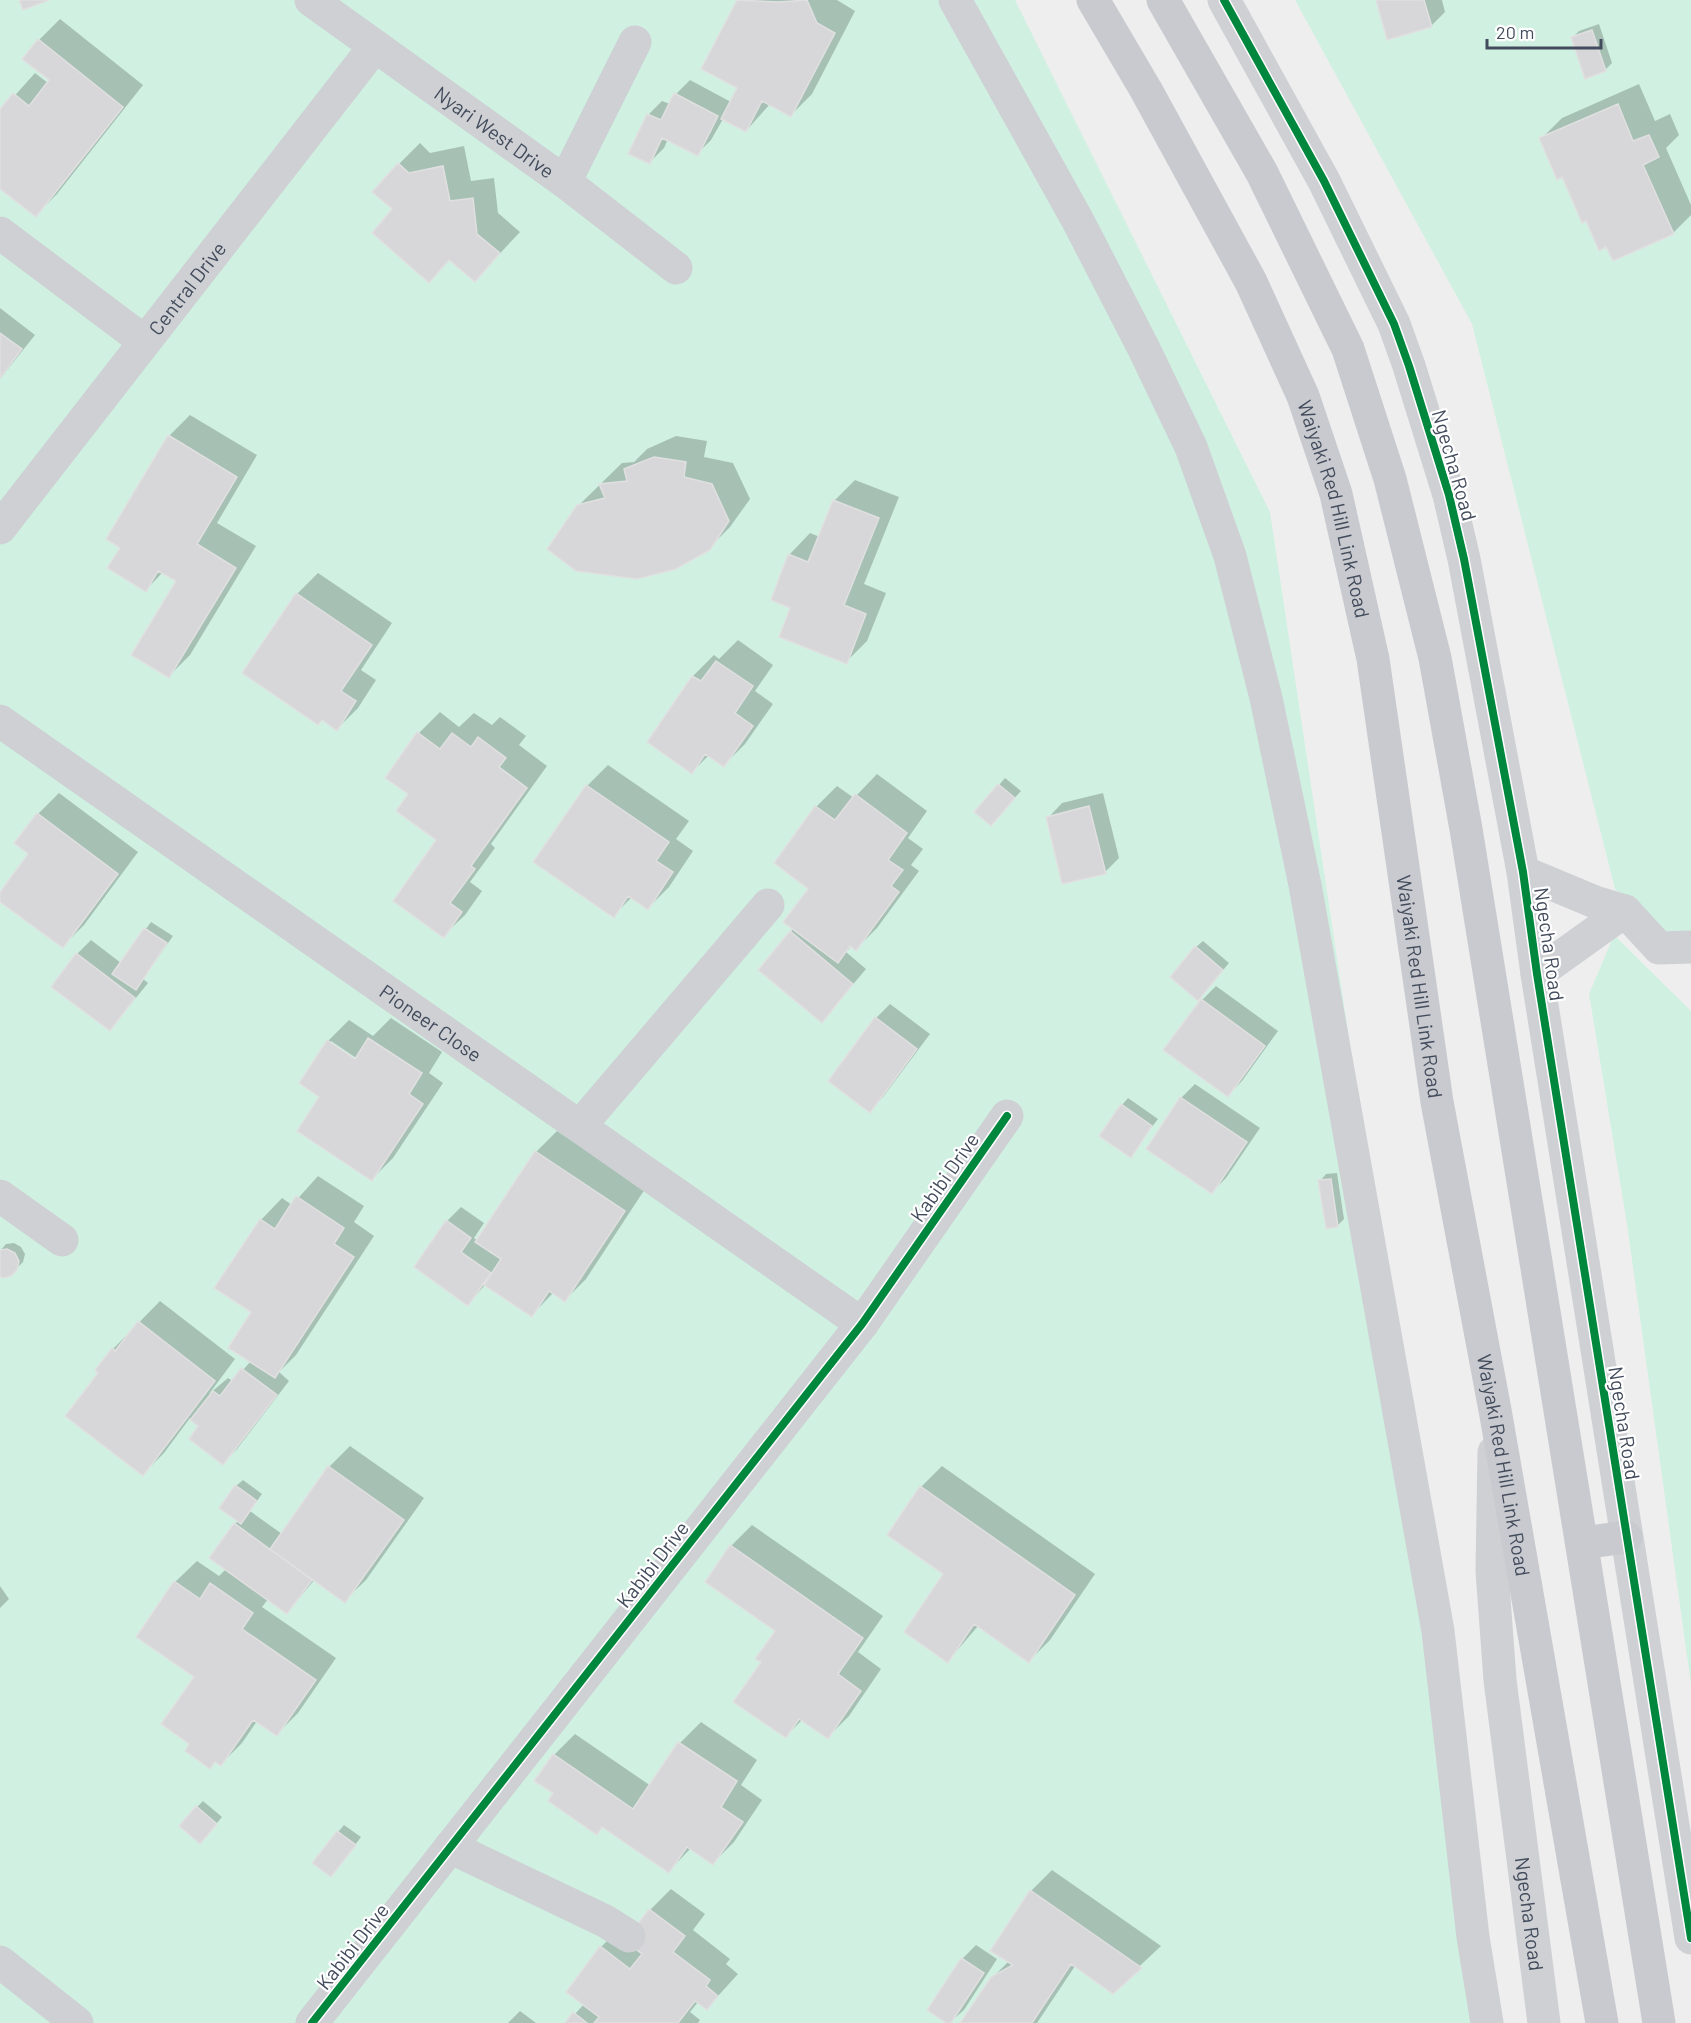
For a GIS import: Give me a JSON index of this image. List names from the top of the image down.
{
  "streets": {
    "main road": ["Waiyaki Red Hill Link Road"],
    "street": [
      "Nyari West Drive",
      "Central Drive",
      "Ngecha Road",
      "Pioneer Close",
      "Kabibi Drive"
    ]
  },
  "crossings": [
    ["Nyari West Drive", "Central Drive"],
    ["Ngecha Road", "Waiyaki Red Hill Link Road"],
    ["Pioneer Close", "Kabibi Drive"]
  ],
  "scale_bar": "20 m"
}
